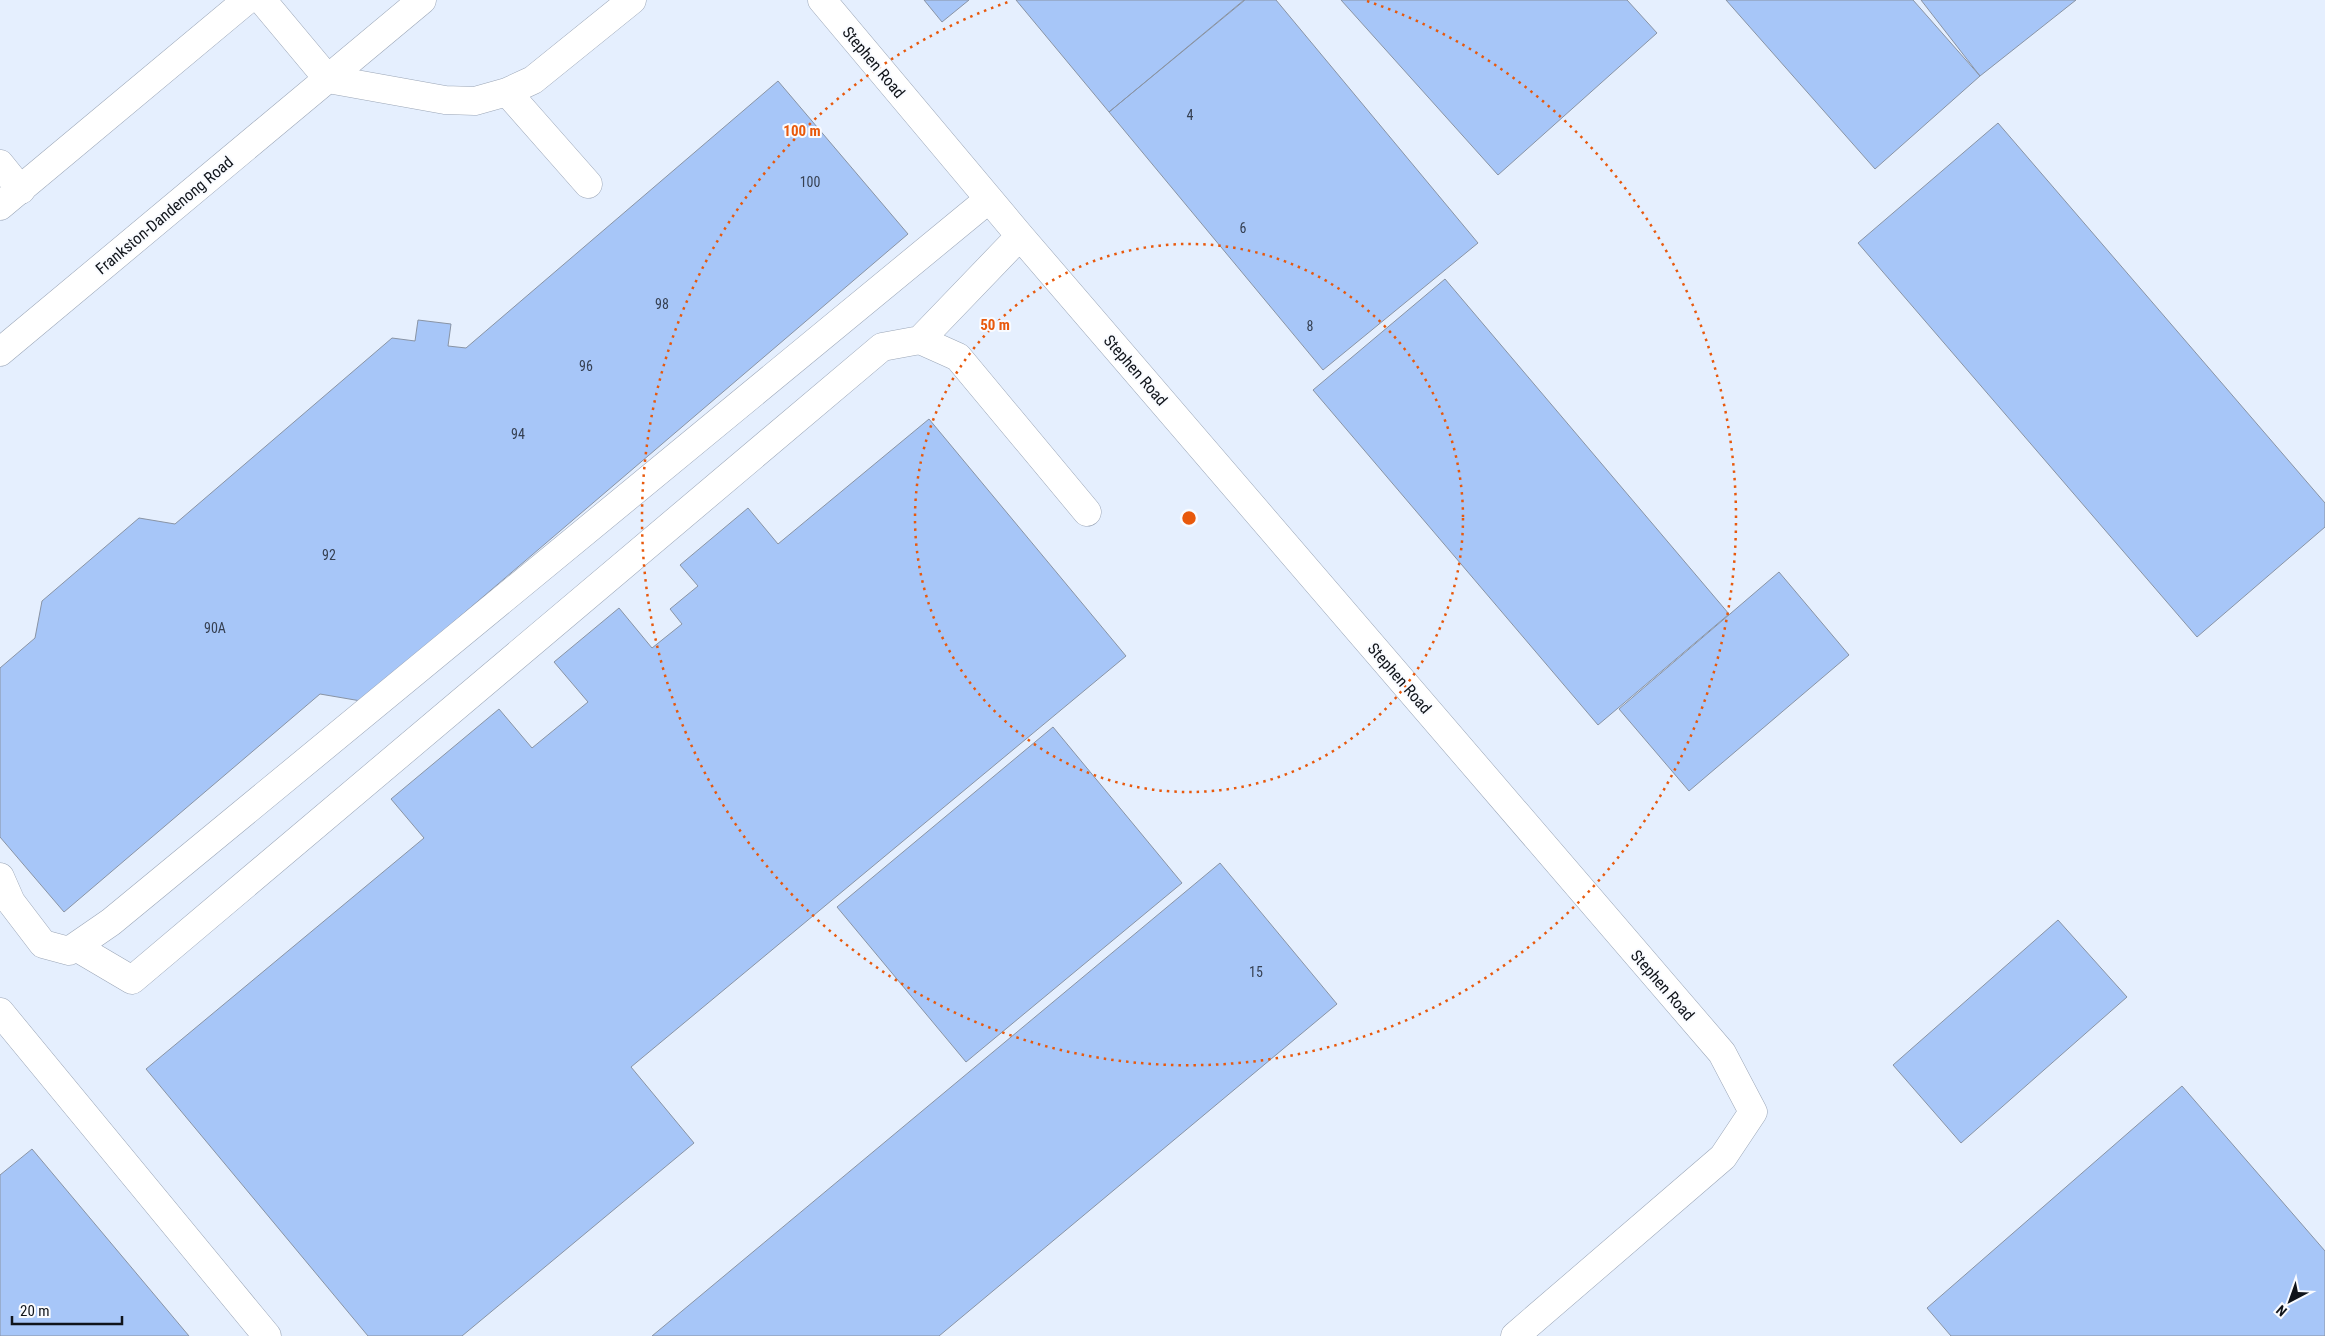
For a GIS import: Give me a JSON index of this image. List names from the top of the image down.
{
  "streets": {
    "main road": ["Stephen Road", "Frankston-Dandenong Road"]
  },
  "house_numbers": [
    "4",
    "100",
    "6",
    "98",
    "8",
    "96",
    "94",
    "92",
    "90A",
    "15"
  ],
  "scale_bar": "20 m",
  "north": "bottom left",
  "rings": ["100 m", "50 m"]
}
